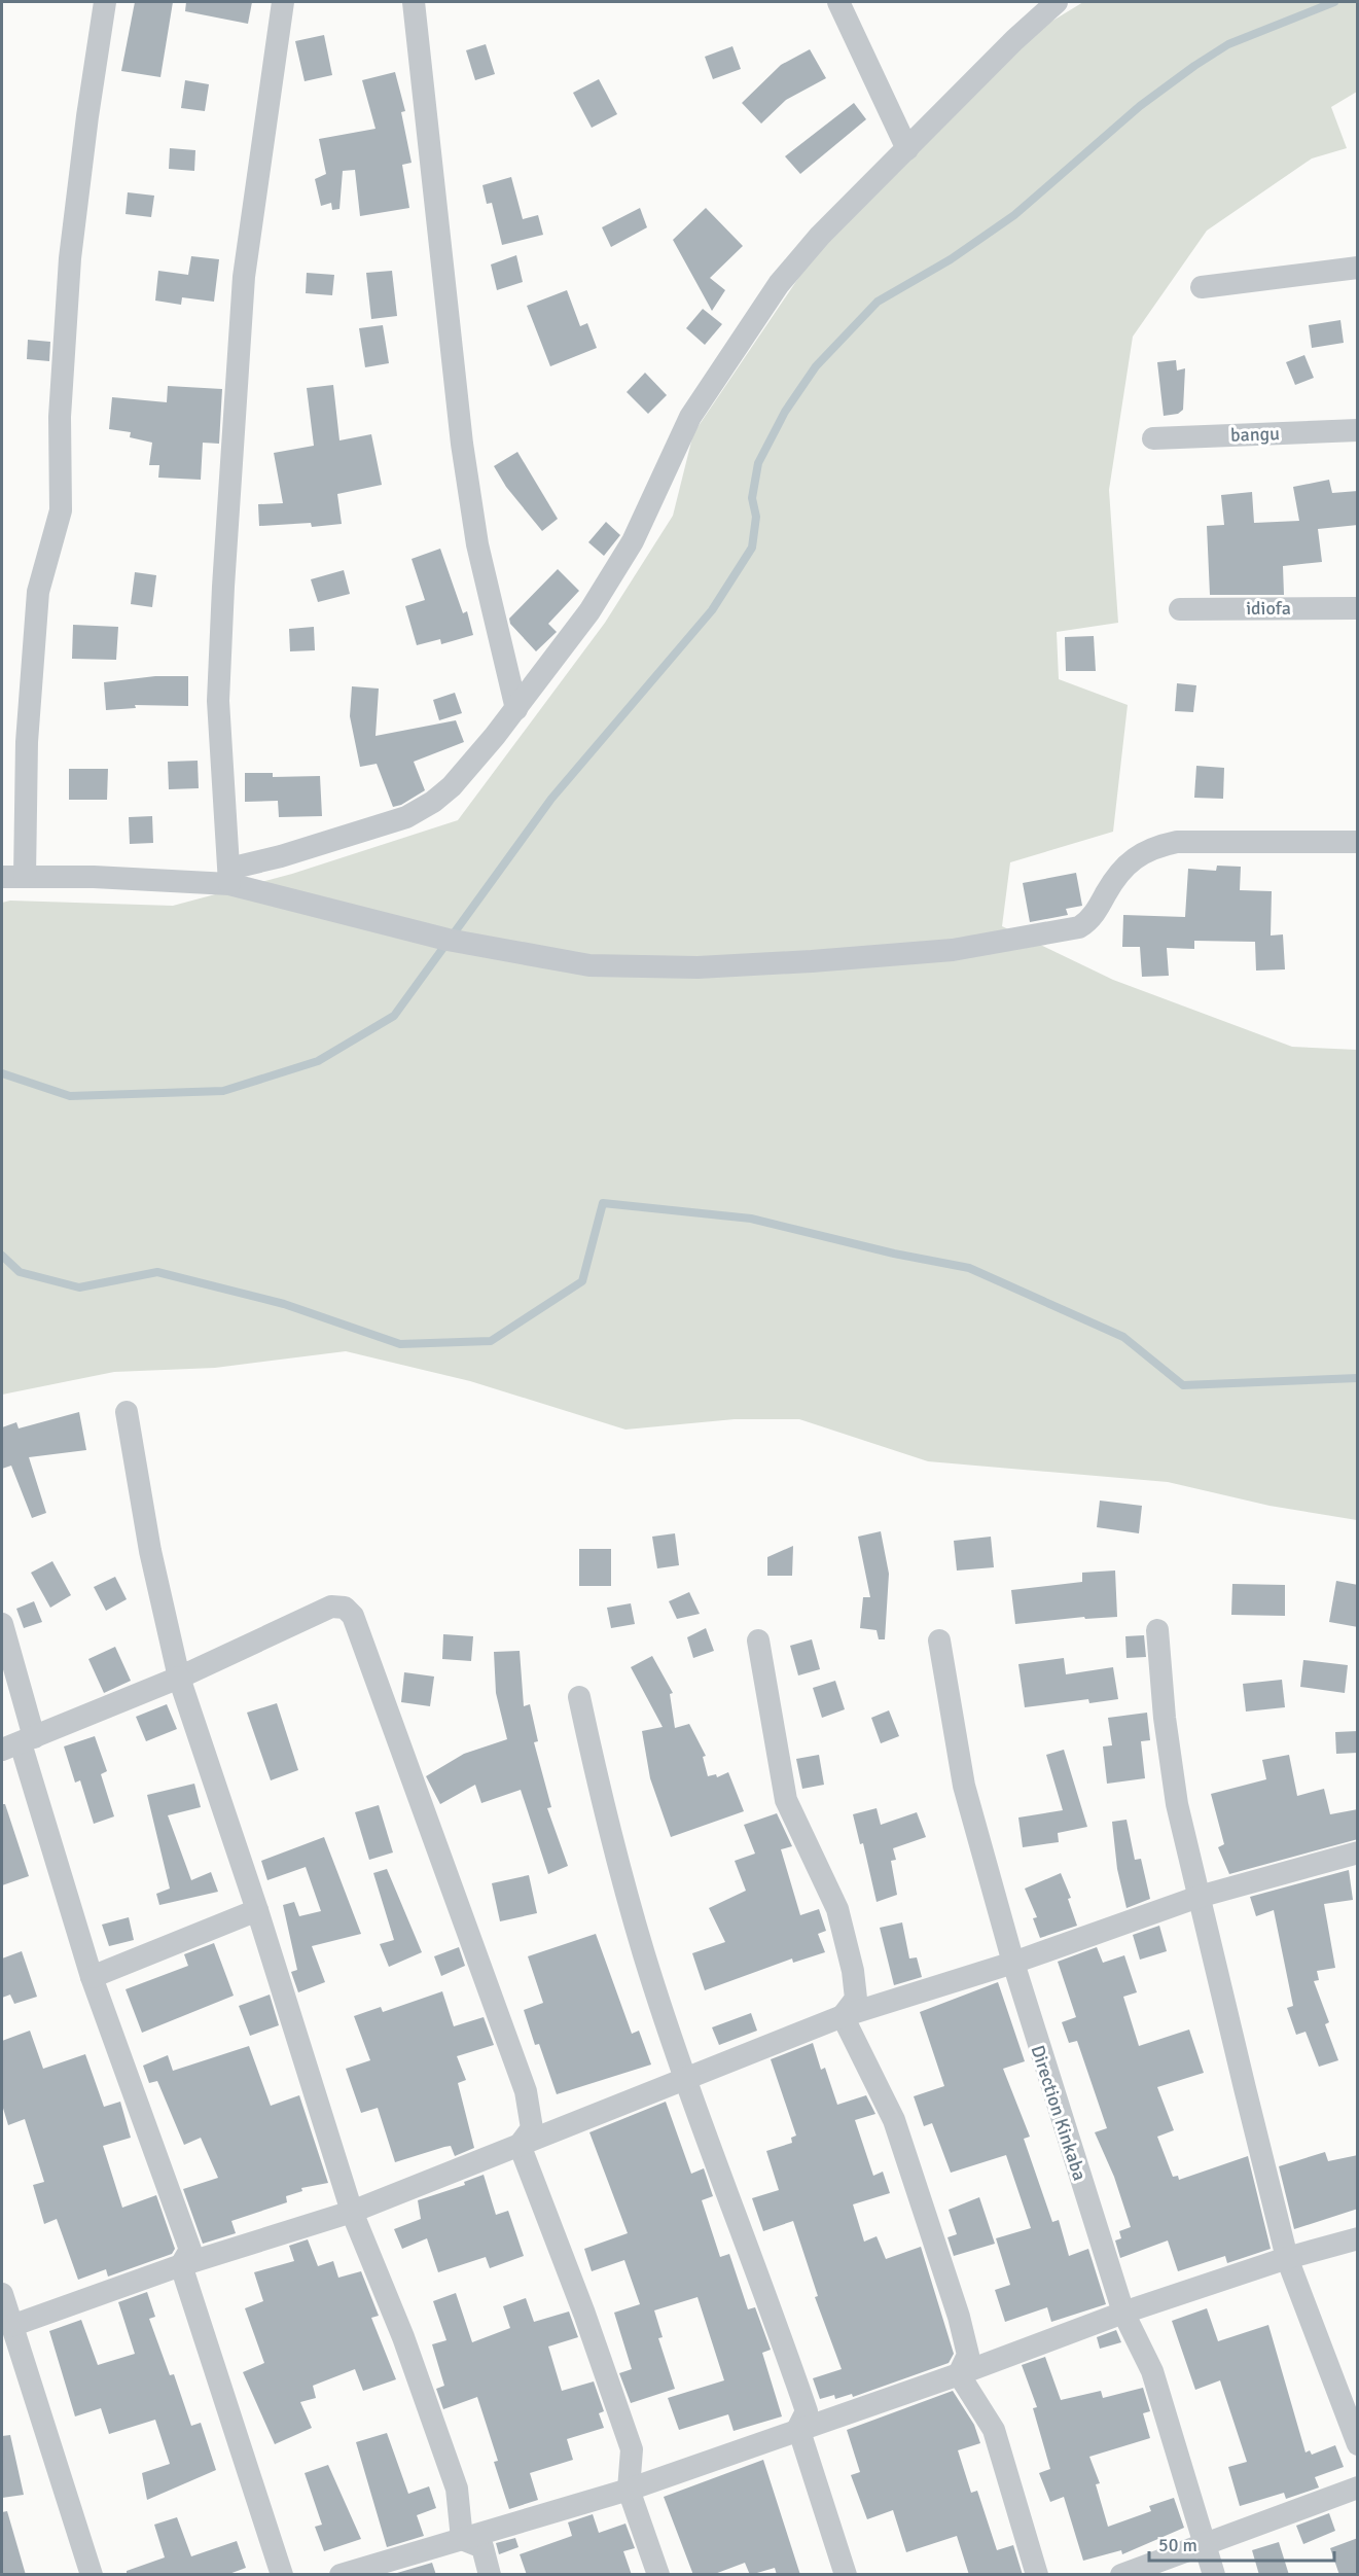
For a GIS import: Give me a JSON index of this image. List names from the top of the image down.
{
  "streets": {
    "street": ["bangu", "idiofa", "Direction Kinkaba"]
  },
  "scale_bar": "50 m"
}
